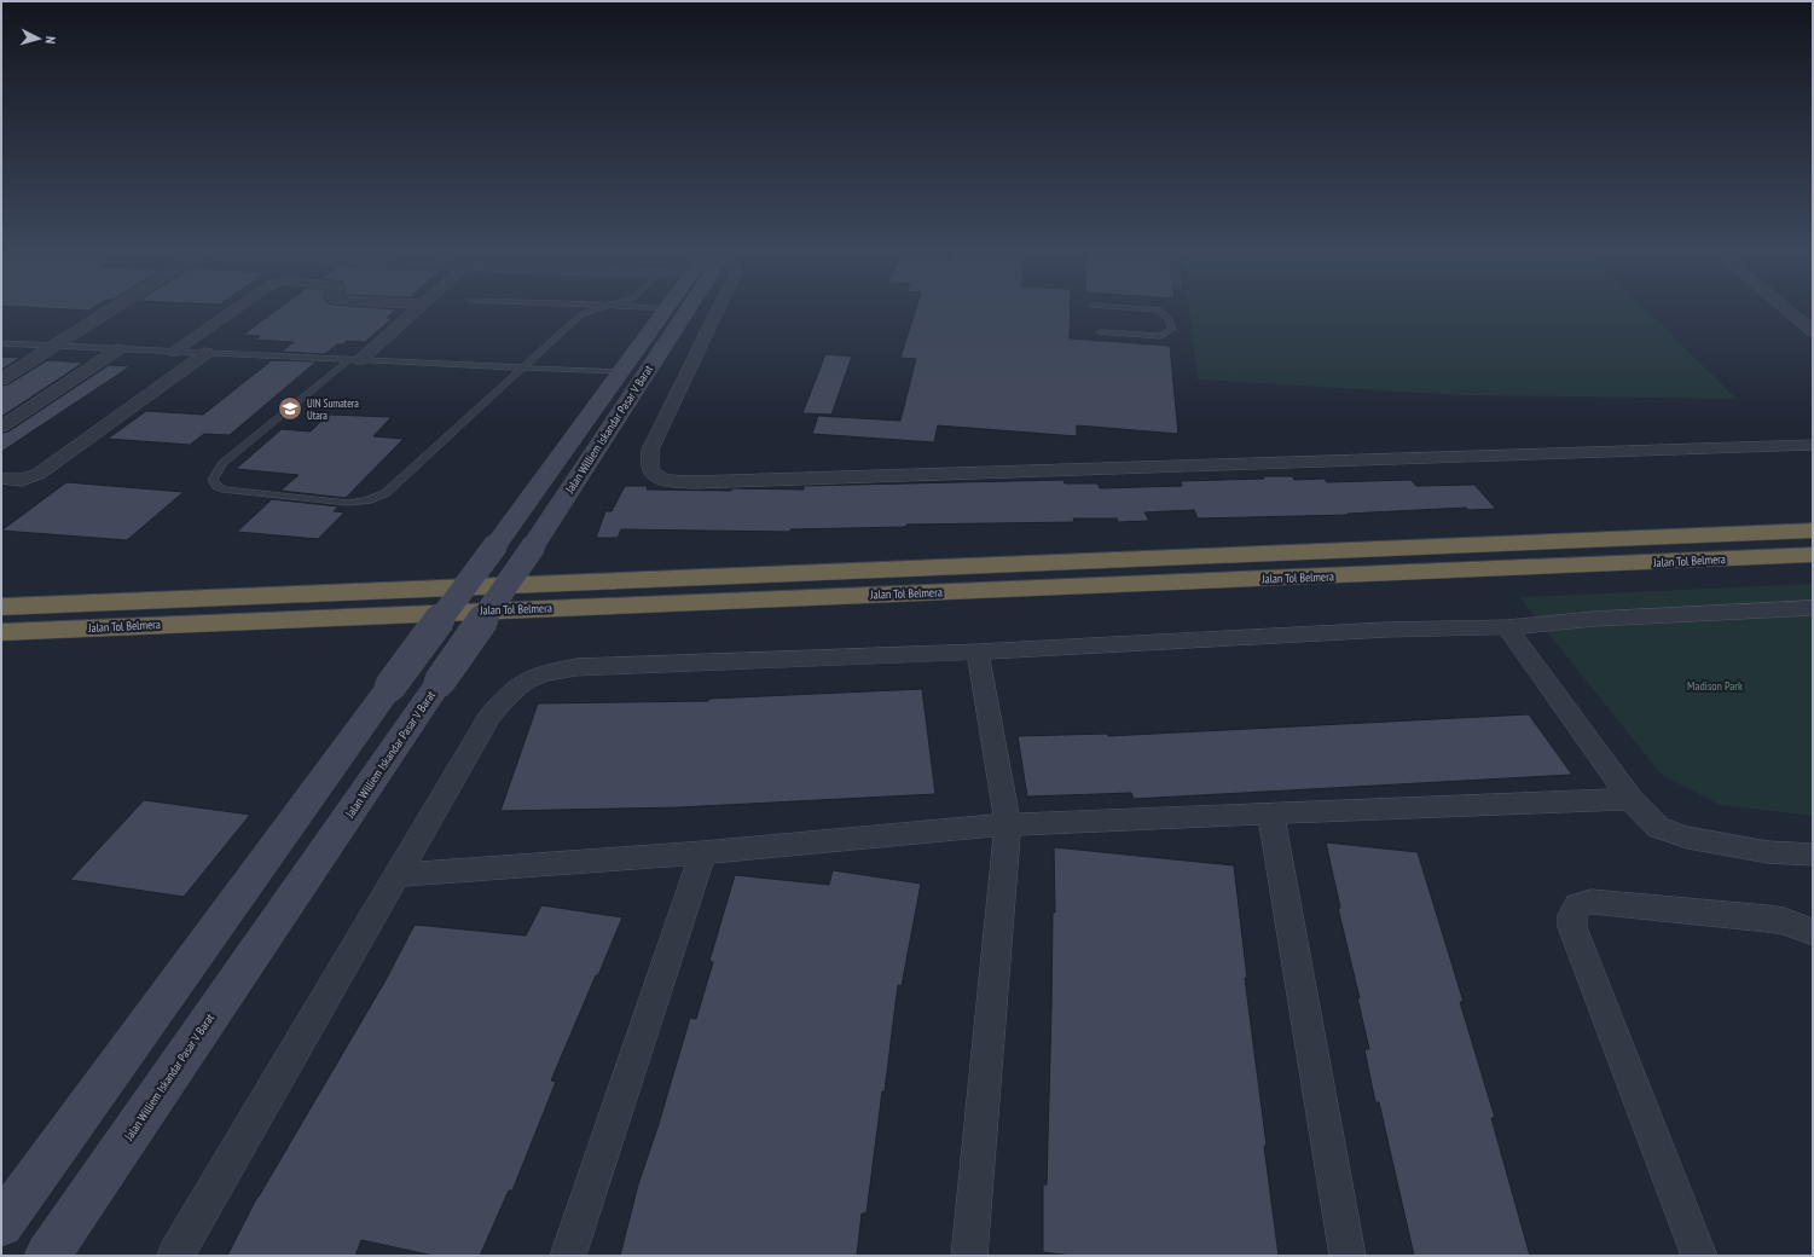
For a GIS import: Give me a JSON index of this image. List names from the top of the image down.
{
  "streets": {
    "highway": ["Jalan Tol Belmera"],
    "street": ["Jalan Williem Iskandar Pasar V Barat"]
  },
  "parks": ["Madison Park"],
  "places": {
    "school or university": ["UIN Sumatera Utara"]
  },
  "north": "right"
}
